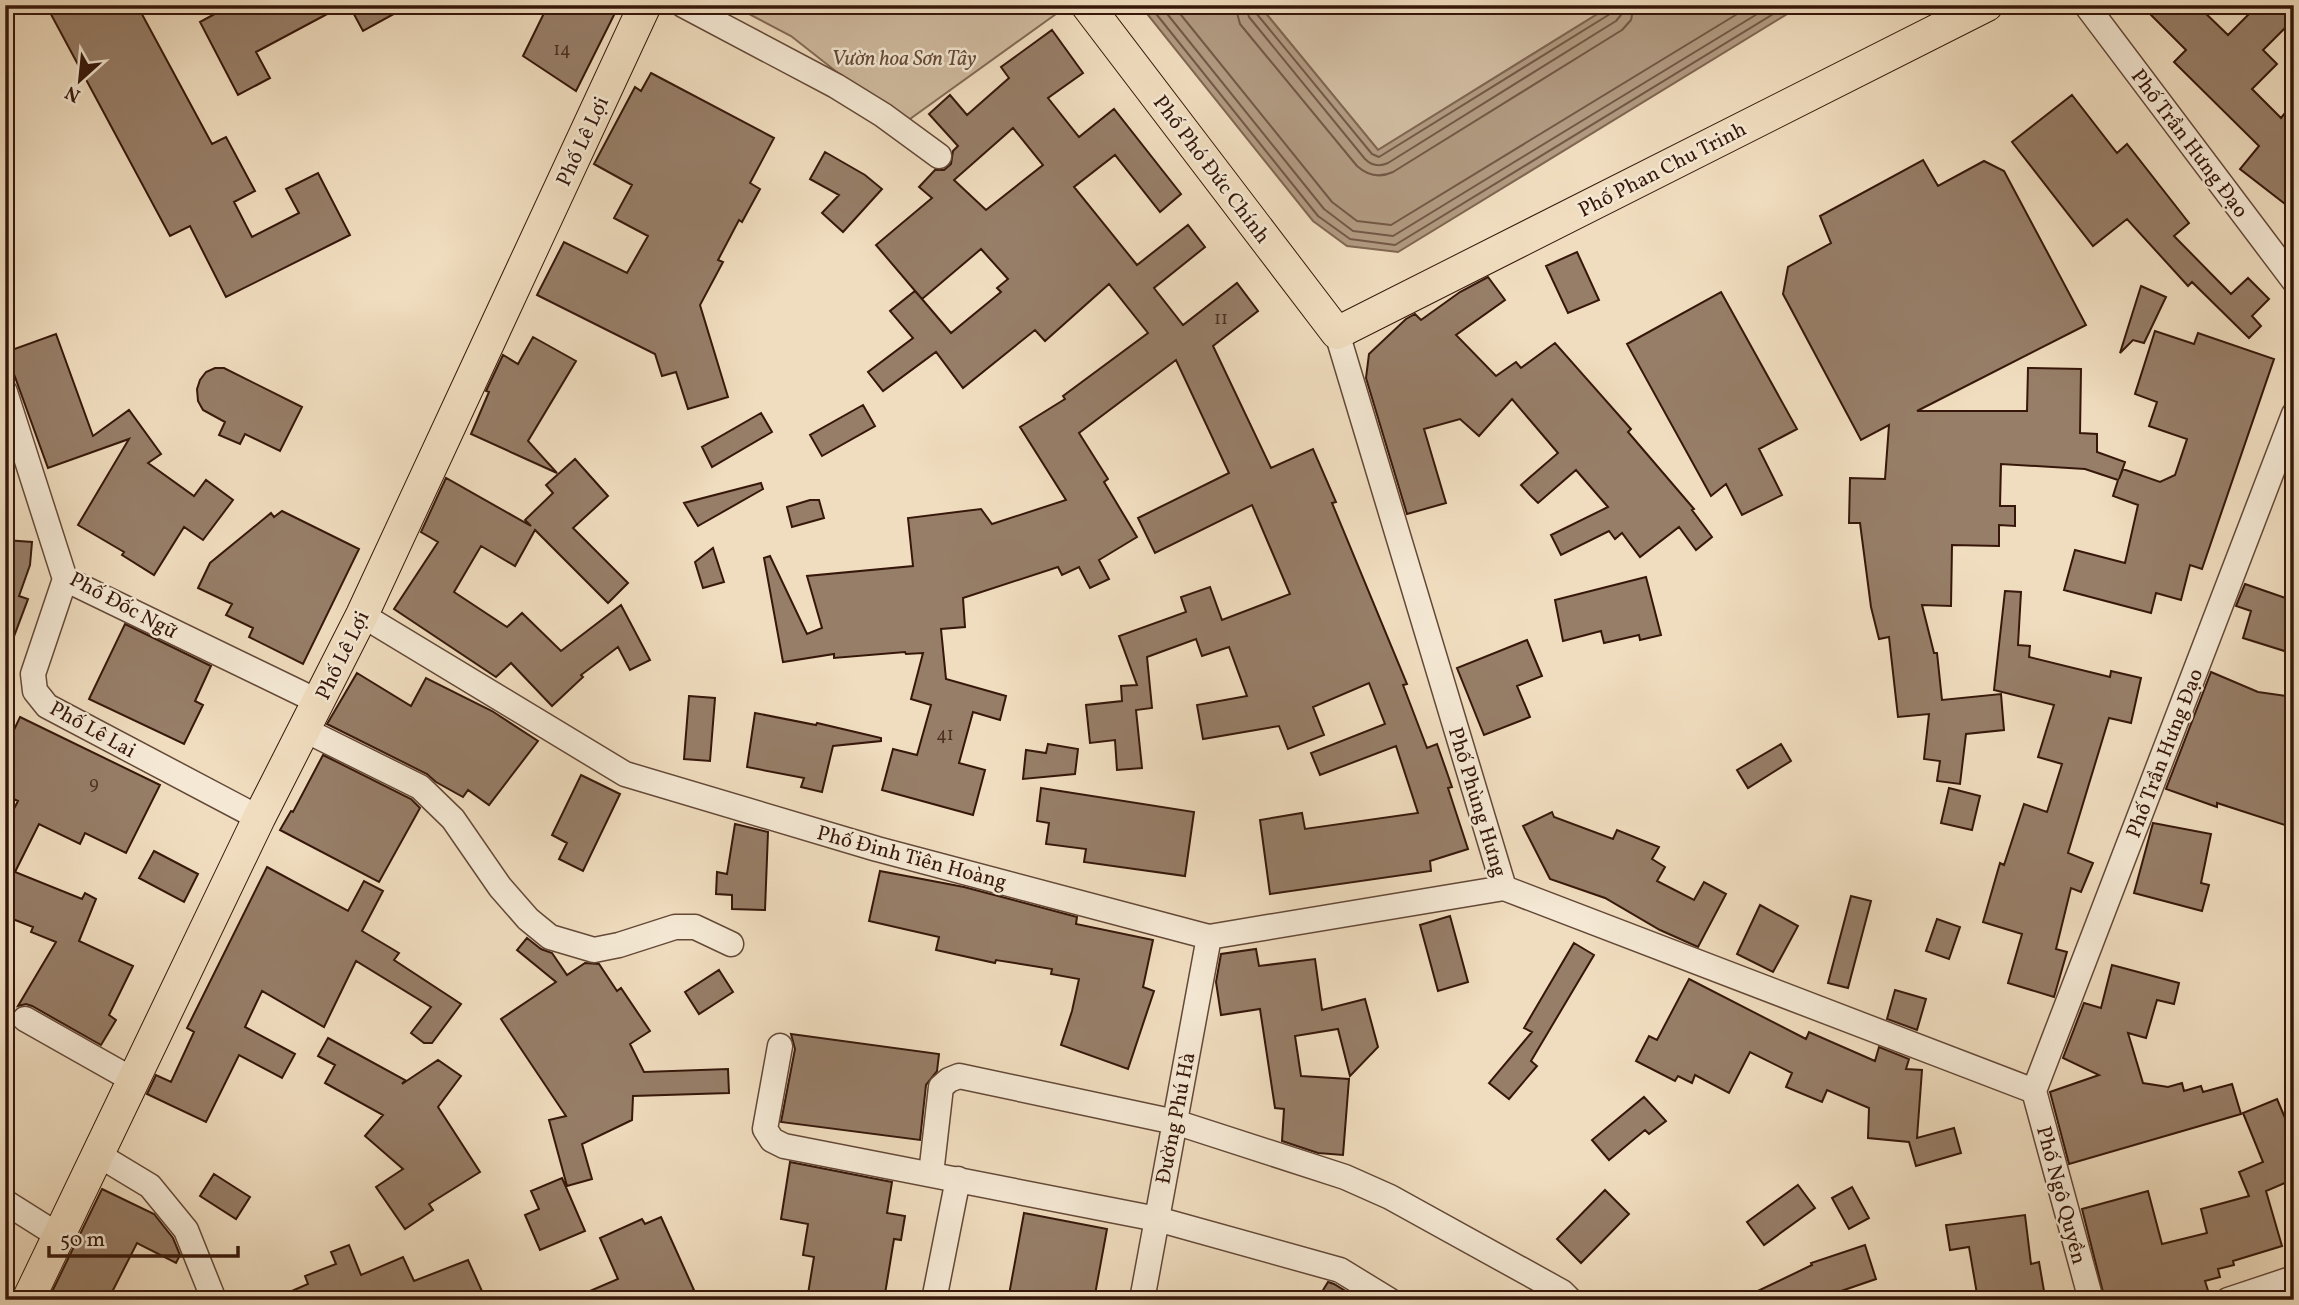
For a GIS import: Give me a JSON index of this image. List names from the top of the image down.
{
  "streets": {
    "main road": ["Phố Lê Lợi", "Phố Phó Đức Chính", "Phố Phan Chu Trinh"],
    "street": [
      "Phố Trần Hưng Đạo",
      "Phố Đốc Ngữ",
      "Phố Lê Lai",
      "Phố Phùng Hưng",
      "Phố Đinh Tiên Hoàng",
      "Đường Phú Hà",
      "Phố Ngô Quyền"
    ]
  },
  "crossings": [
    ["Phố Lê Lợi", "Phố Đốc Ngữ"],
    ["Phố Lê Lợi", "Phố Lê Lai"],
    ["Phố Lê Lợi", "Phố Đinh Tiên Hoàng"],
    ["Phố Trần Hưng Đạo", "Phố Phùng Hưng"],
    ["Phố Trần Hưng Đạo", "Phố Ngô Quyền"],
    ["Phố Phó Đức Chính", "Phố Phan Chu Trinh"],
    ["Phố Phó Đức Chính", "Phố Phùng Hưng"],
    ["Phố Phan Chu Trinh", "Phố Phùng Hưng"],
    ["Phố Đốc Ngữ", "Phố Lê Lai"],
    ["Phố Phùng Hưng", "Phố Đinh Tiên Hoàng"],
    ["Phố Phùng Hưng", "Phố Ngô Quyền"],
    ["Phố Đinh Tiên Hoàng", "Đường Phú Hà"]
  ],
  "parks": ["Vườn hoa Sơn Tây"],
  "house_numbers": [
    "14",
    "11",
    "41",
    "9"
  ],
  "scale_bar": "50 m",
  "north": "bottom left"
}
